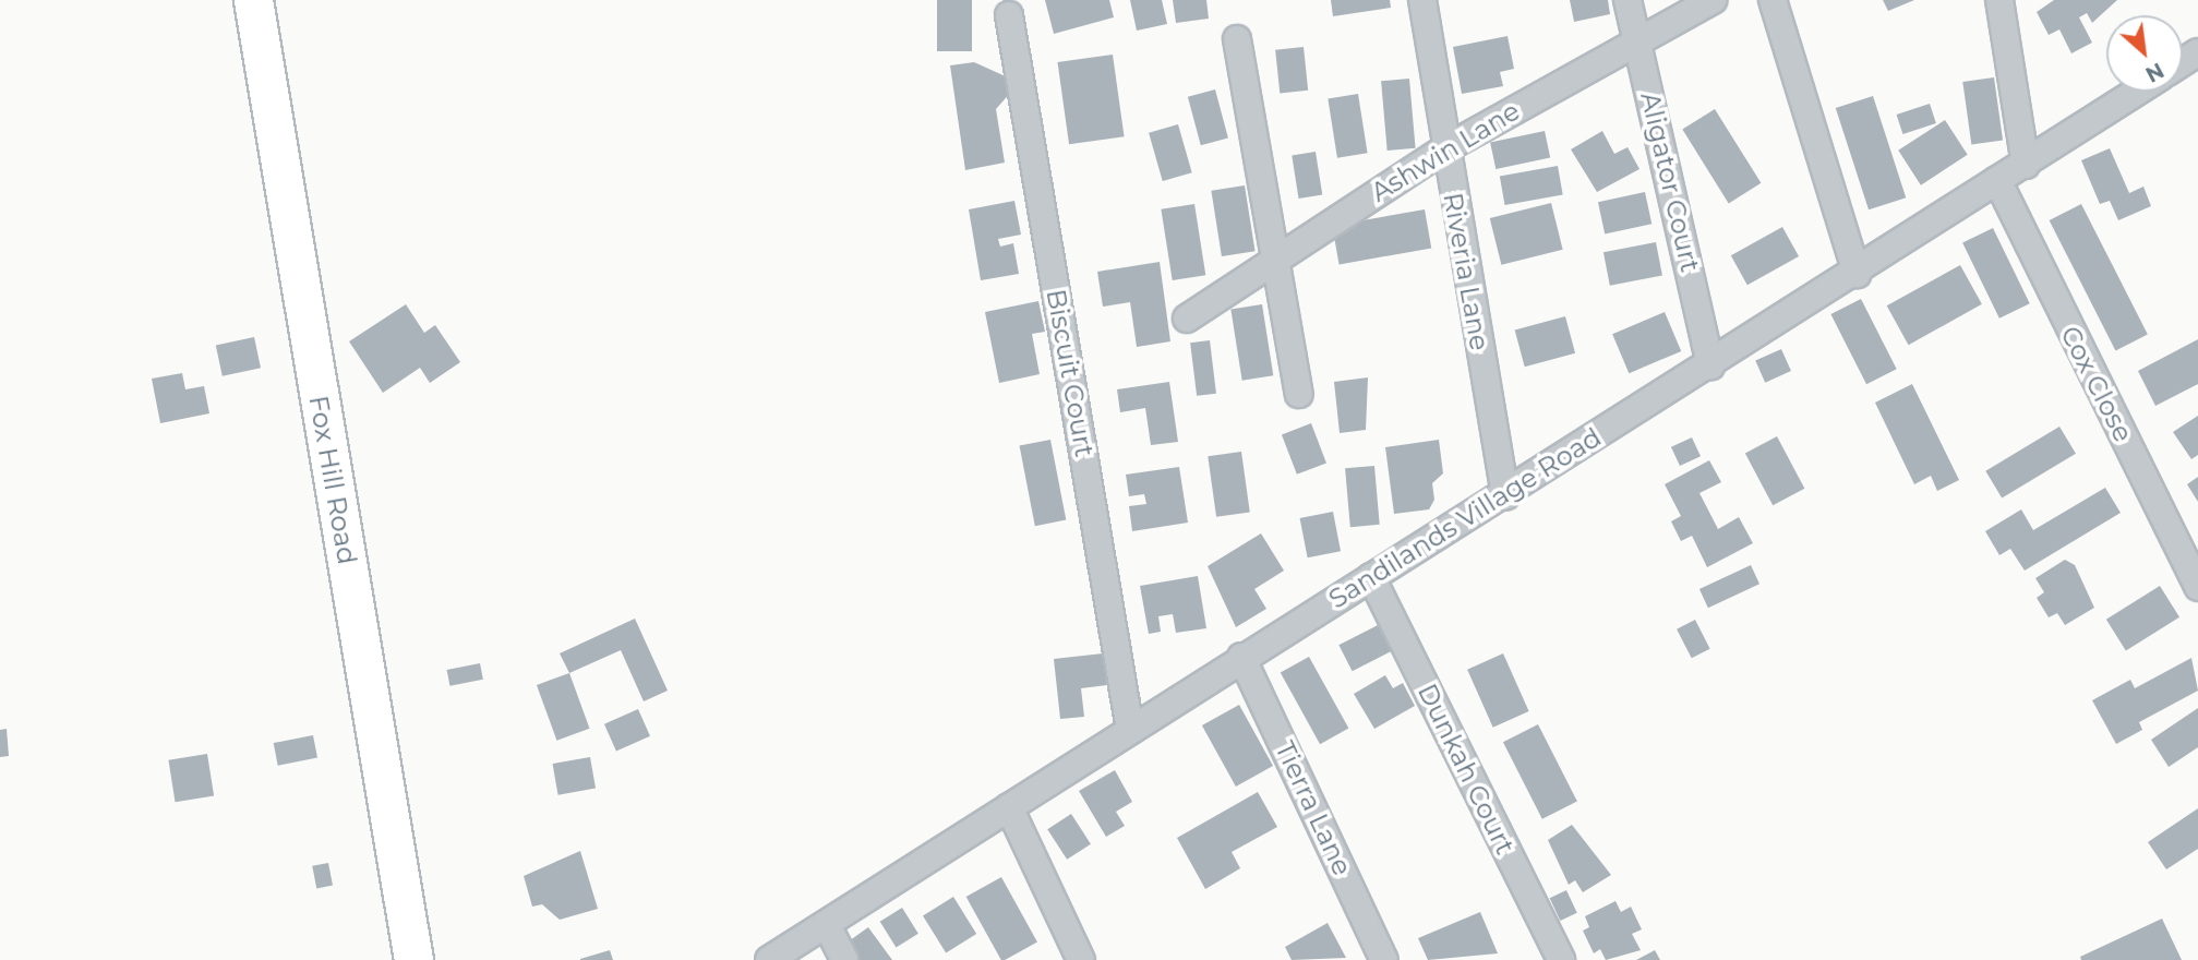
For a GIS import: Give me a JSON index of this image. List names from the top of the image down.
{
  "streets": {
    "main road": ["Fox Hill Road"],
    "street": [
      "Ashwin Lane",
      "Aligator Court",
      "Riveria Lane",
      "Biscuit Court",
      "Cox Close",
      "Sandilands Village Road",
      "Dunkah Court",
      "Tierra Lane"
    ]
  },
  "crossings": [
    ["Ashwin Lane", "Aligator Court"],
    ["Ashwin Lane", "Riveria Lane"],
    ["Aligator Court", "Sandilands Village Road"],
    ["Riveria Lane", "Sandilands Village Road"],
    ["Biscuit Court", "Sandilands Village Road"],
    ["Cox Close", "Sandilands Village Road"],
    ["Sandilands Village Road", "Dunkah Court"],
    ["Sandilands Village Road", "Tierra Lane"]
  ],
  "north": "bottom right"
}
